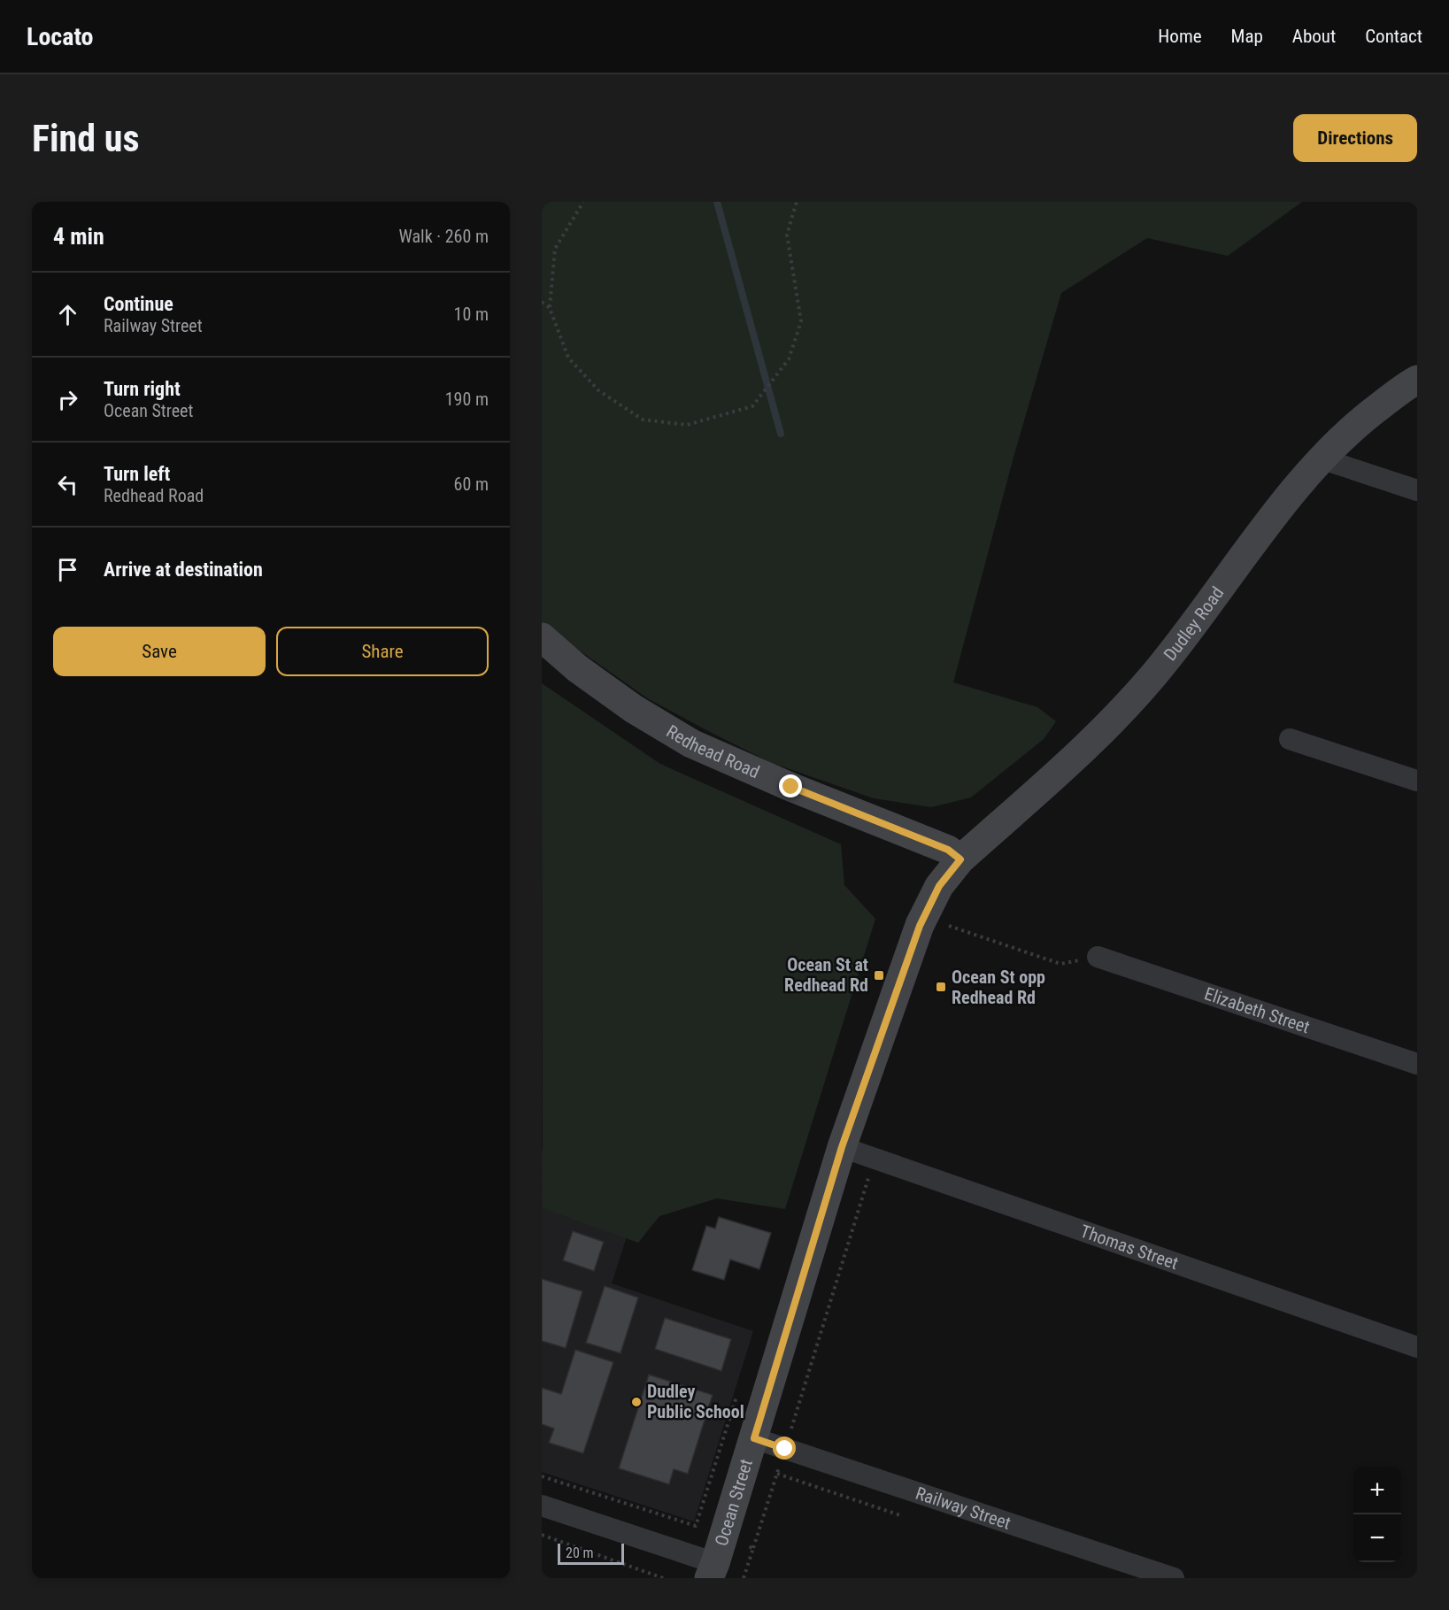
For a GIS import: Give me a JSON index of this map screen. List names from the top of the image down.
{
  "streets": {
    "main road": ["Dudley Road", "Redhead Road", "Ocean Street"],
    "street": ["Elizabeth Street", "Thomas Street", "Railway Street"]
  },
  "crossings": [
    ["Dudley Road", "Redhead Road"],
    ["Dudley Road", "Ocean Street"],
    ["Redhead Road", "Ocean Street"],
    ["Thomas Street", "Ocean Street"],
    ["Ocean Street", "Railway Street"]
  ],
  "places": {
    "transit": ["Ocean St at Redhead Rd", "Ocean St opp Redhead Rd"],
    "other": ["Dudley Public School"]
  },
  "scale_bar": "20 m",
  "page": {
    "header": "Locato",
    "nav": [
      "Home",
      "Map",
      "About",
      "Contact"
    ],
    "buttons": [
      "Directions",
      ["Save", "Share"]
    ],
    "title": "Find us",
    "heading": ["4 min", "Walk · 260 m"],
    "list": [
      ["Continue", "Railway Street", "10 m"],
      ["Turn right", "Ocean Street", "190 m"],
      ["Turn left", "Redhead Road", "60 m"],
      "Arrive at destination"
    ],
    "map_buttons": ["+", "−"],
    "scale": "20 m"
  }
}
